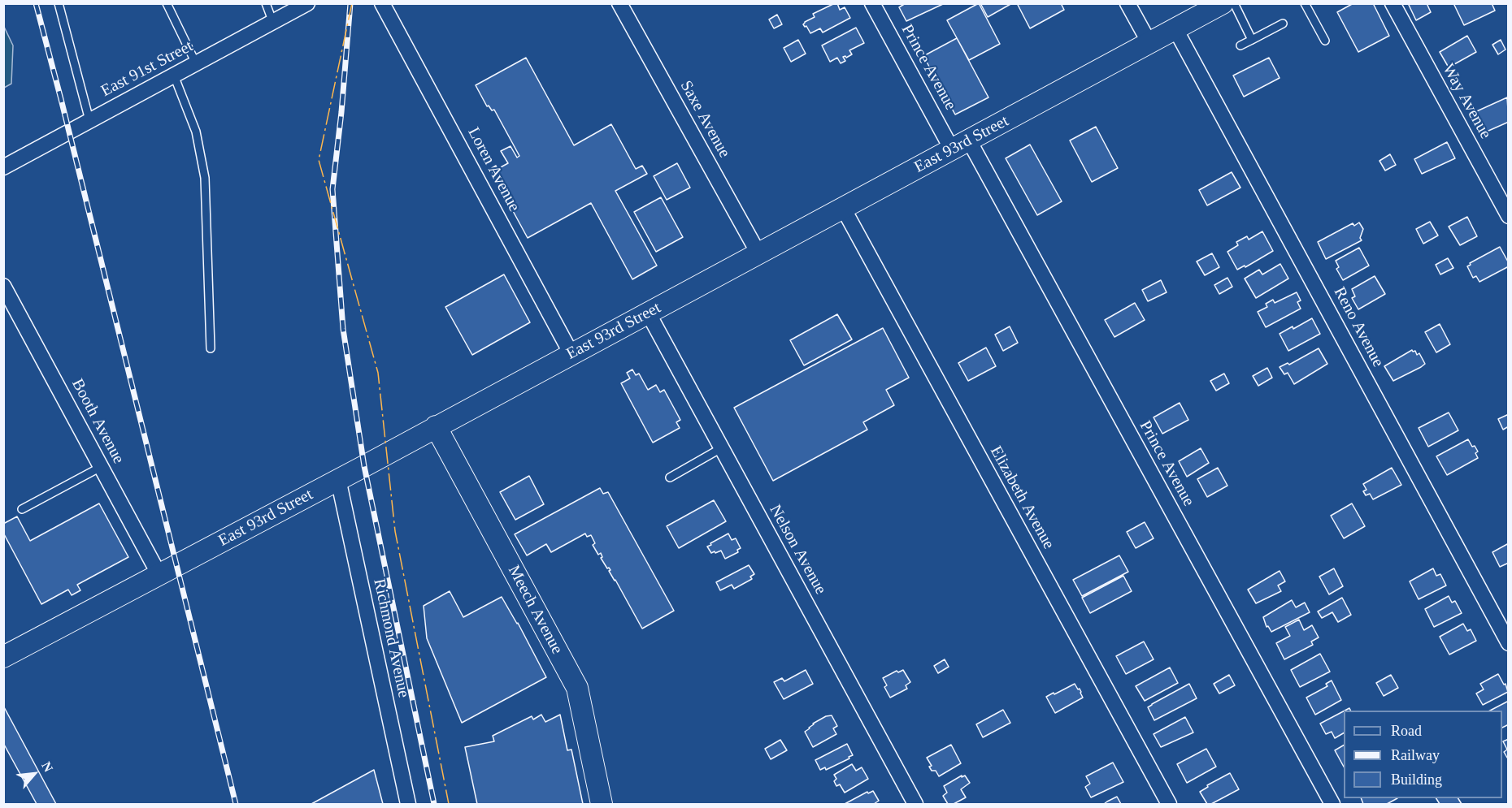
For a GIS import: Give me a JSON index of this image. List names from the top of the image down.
{
  "streets": {
    "main road": ["East 93rd Street", "Meech Avenue"],
    "street": [
      "Prince Avenue",
      "East 91st Street",
      "Way Avenue",
      "Saxe Avenue",
      "Loren Avenue",
      "Reno Avenue",
      "Booth Avenue",
      "Elizabeth Avenue",
      "Nelson Avenue",
      "Richmond Avenue"
    ]
  },
  "crossings": [
    ["Prince Avenue", "East 93rd Street"],
    ["Saxe Avenue", "East 93rd Street"],
    ["East 93rd Street", "Loren Avenue"],
    ["East 93rd Street", "Reno Avenue"],
    ["East 93rd Street", "Booth Avenue"],
    ["East 93rd Street", "Elizabeth Avenue"],
    ["East 93rd Street", "Nelson Avenue"],
    ["East 93rd Street", "Meech Avenue"],
    ["East 93rd Street", "Richmond Avenue"]
  ],
  "legend": ["Road", "Railway", "Building"],
  "north": "top right"
}
